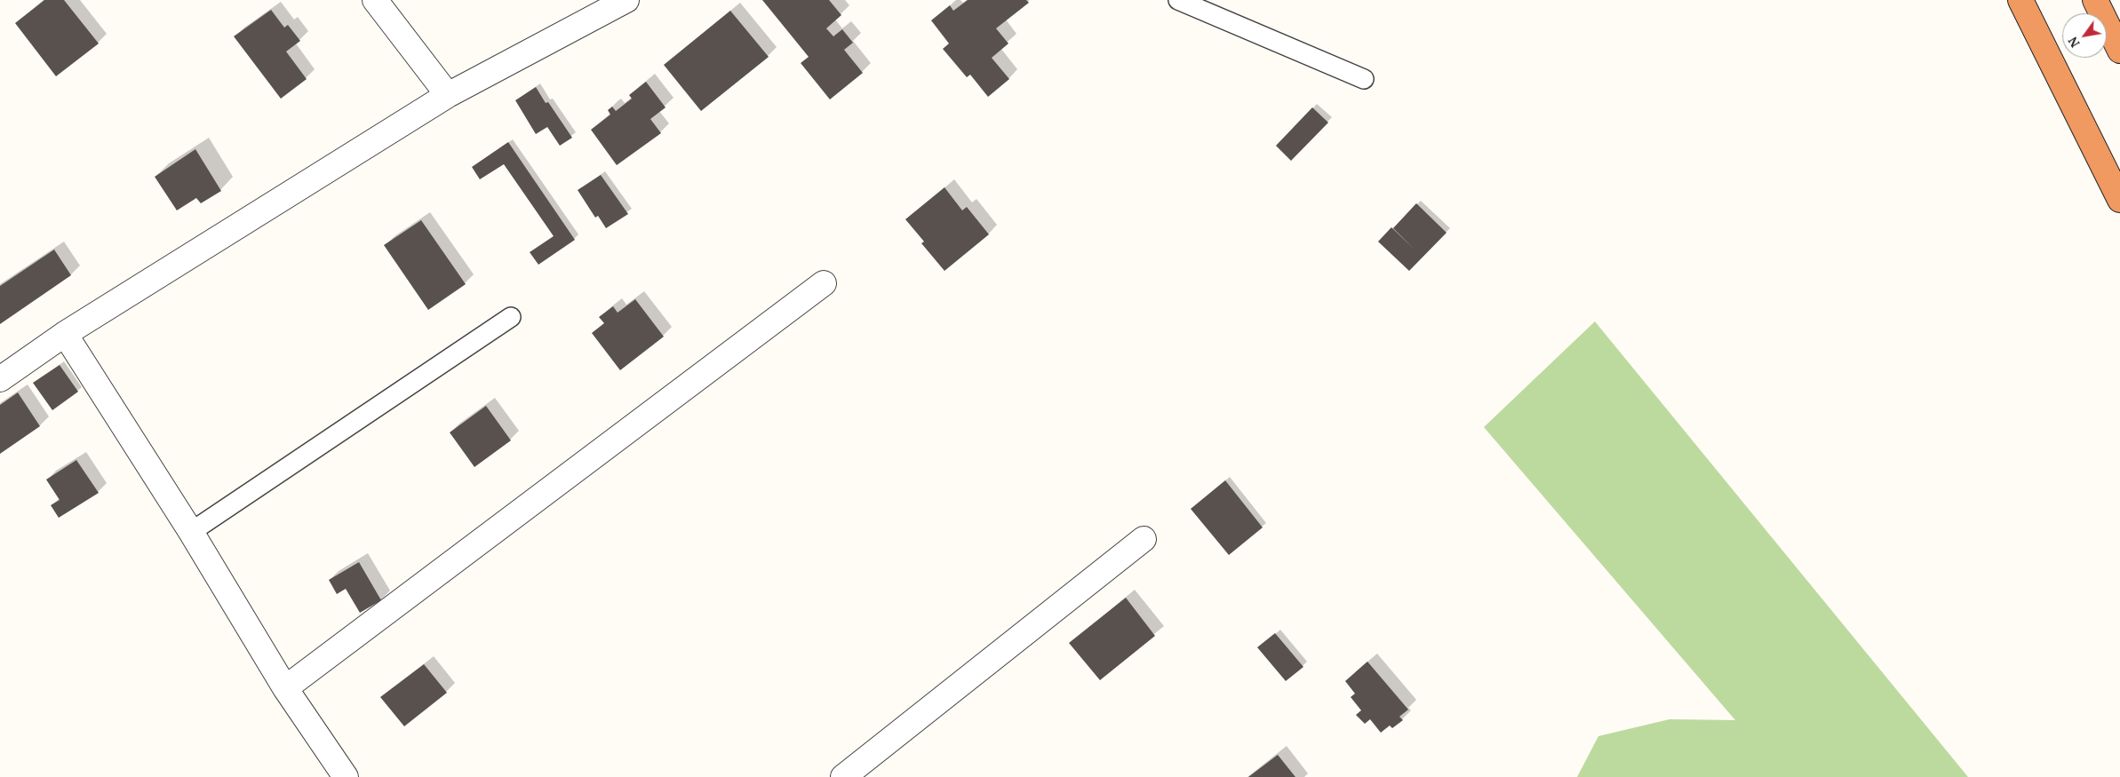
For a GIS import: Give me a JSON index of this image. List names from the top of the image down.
{
  "north": "bottom left"
}
